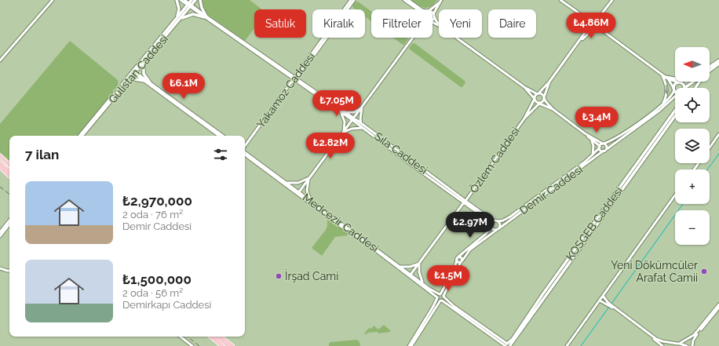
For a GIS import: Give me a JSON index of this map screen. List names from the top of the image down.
{
  "streets": {
    "main road": ["Gülistan Caddesi", "KOSGEB Caddesi"],
    "street": [
      "Yakamoz Caddesi",
      "Sıla Caddesi",
      "Özlem Caddesi",
      "Demir Caddesi",
      "Medcezir Caddesi"
    ]
  },
  "crossings": [
    ["Gülistan Caddesi", "Sıla Caddesi"],
    ["Yakamoz Caddesi", "Sıla Caddesi"],
    ["Sıla Caddesi", "Özlem Caddesi"],
    ["Sıla Caddesi", "Demir Caddesi"],
    ["Özlem Caddesi", "Medcezir Caddesi"],
    ["Demir Caddesi", "Medcezir Caddesi"]
  ],
  "places": ["Yeni Dökümcüler Arafat Camii", "İrşad Cami"],
  "north": "left",
  "page": {
    "chip": [
      "Satılık",
      "Kiralık",
      "Filtreler",
      "Yeni",
      "Daire"
    ],
    "price": [
      "₺4.86M",
      "₺6.1M",
      "₺7.05M",
      "₺3.4M",
      "₺2.82M",
      "₺2.97M",
      "₺1.5M"
    ],
    "map_buttons": ["+", "−"],
    "heading": "7 ilan",
    "list": [
      {
        "name": "₺2,970,000",
        "note": "2 oda · 76 m² · Demir Caddesi"
      },
      {
        "name": "₺1,500,000",
        "note": "2 oda · 56 m² · Demirkapı Caddesi"
      }
    ]
  }
}
